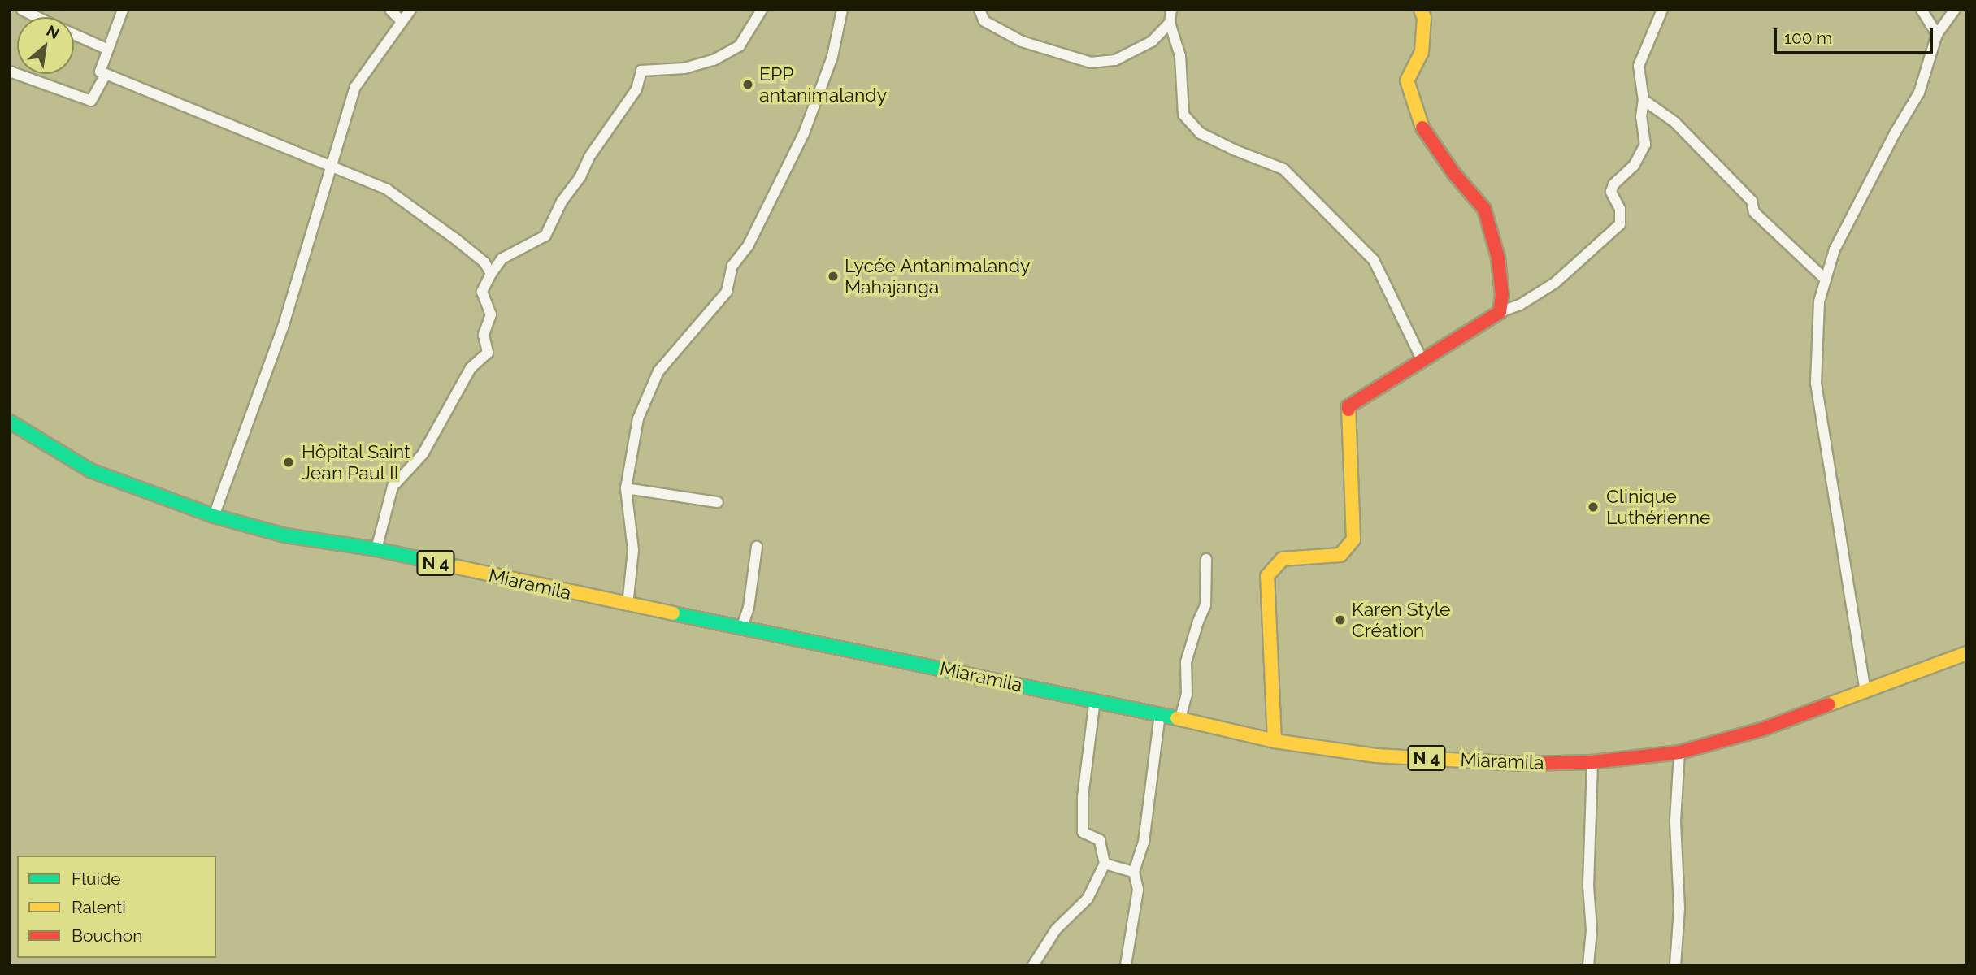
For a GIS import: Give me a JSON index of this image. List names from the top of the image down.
{
  "streets": {
    "main road": ["N 4", "Miaramila"]
  },
  "places": [
    "EPP antanimalandy",
    "Lycée Antanimalandy Mahajanga",
    "Hôpital Saint Jean Paul II",
    "Clinique Luthérienne",
    "Karen Style Création"
  ],
  "legend": ["Fluide", "Ralenti", "Bouchon"],
  "scale_bar": "100 m",
  "north": "top right"
}
